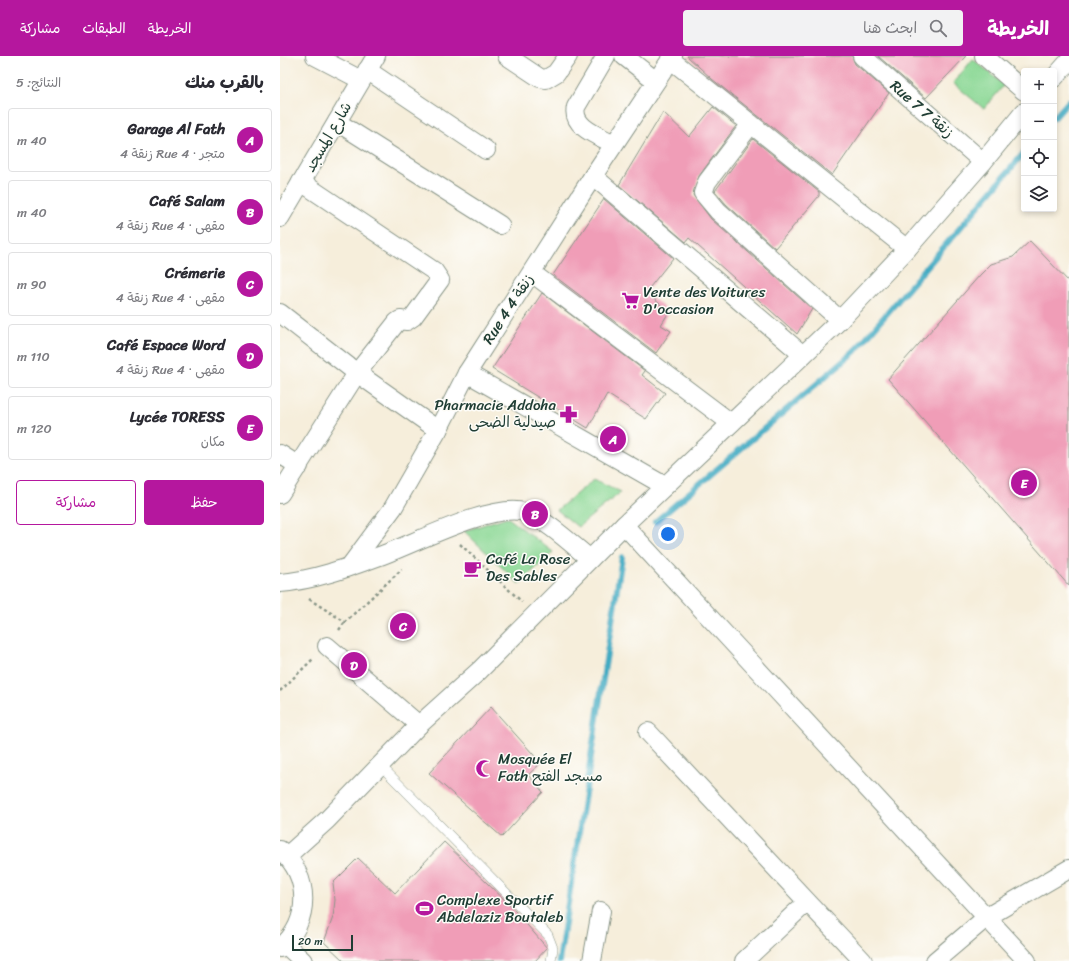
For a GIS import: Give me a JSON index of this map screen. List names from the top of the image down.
{
  "streets": {
    "street": ["Rue 7 زنقة 7", "شارع المسجد", "Rue 4 زنقة 4"]
  },
  "places": {
    "supermarket": ["Vente des Voitures D'occasion"],
    "pharmacy": ["Pharmacie Addoha صيدلية الضحى"],
    "cafe": ["Café La Rose Des Sables"],
    "mosque": ["Mosquée El Fath مسجد الفتح"],
    "sports": ["Complexe Sportif Abdelaziz Boutaleb"]
  },
  "scale_bar": "20 m",
  "page": {
    "header": "الخريطة",
    "search": "ابحث هنا",
    "nav": ["الخريطة", "الطبقات", "مشاركة"],
    "heading": ["بالقرب منك", "النتائج: 5"],
    "map_buttons": ["+", "−"],
    "list": [
      {
        "mark": "A",
        "name": "Garage Al Fath",
        "note": "متجر · Rue 4 زنقة 4",
        "value": "40 m"
      },
      {
        "mark": "B",
        "name": "Café Salam",
        "note": "مقهى · Rue 4 زنقة 4",
        "value": "40 m"
      },
      {
        "mark": "C",
        "name": "Crémerie",
        "note": "مقهى · Rue 4 زنقة 4",
        "value": "90 m"
      },
      {
        "mark": "D",
        "name": "Café Espace Word",
        "note": "مقهى · Rue 4 زنقة 4",
        "value": "110 m"
      },
      {
        "mark": "E",
        "name": "Lycée TORESS",
        "note": "مكان",
        "value": "120 m"
      }
    ],
    "pins": [
      "A",
      "E",
      "B",
      "C",
      "D"
    ],
    "buttons": ["حفظ", "مشاركة"],
    "scale": "20 m"
  }
}
